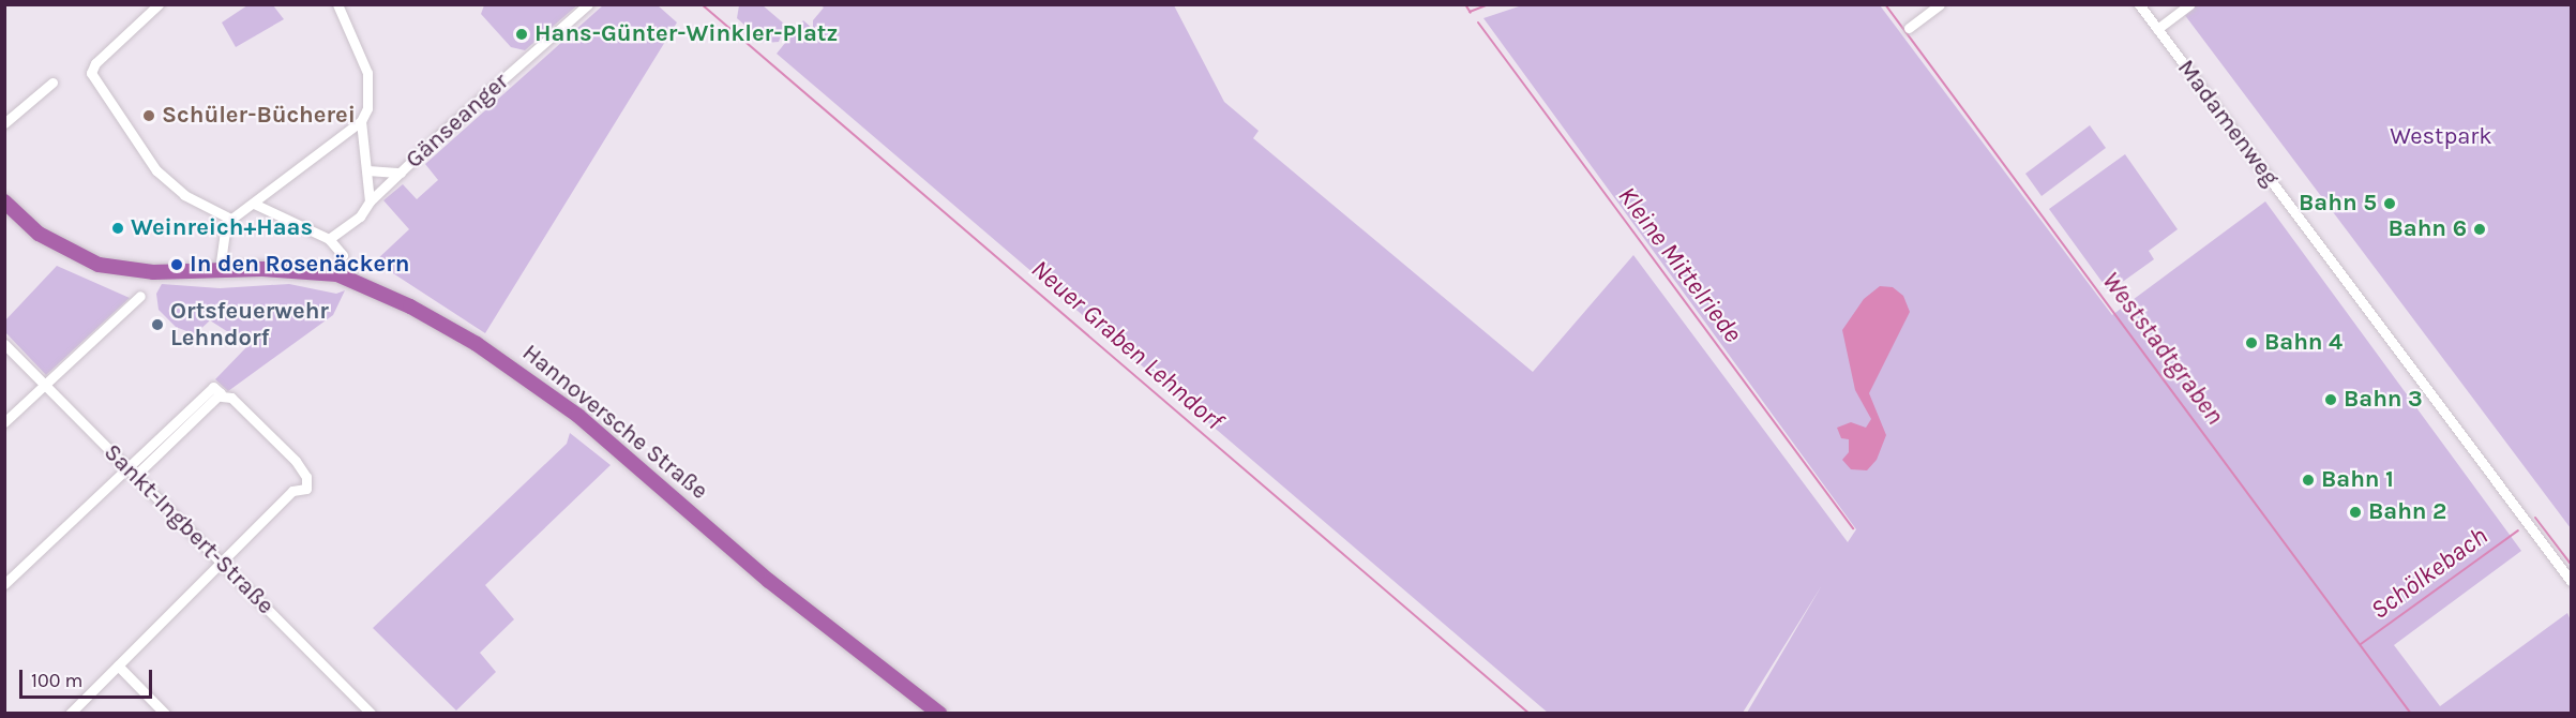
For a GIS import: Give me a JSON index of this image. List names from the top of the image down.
{
  "streets": {
    "main road": ["Hannoversche Straße"],
    "street": ["Gänseanger", "Madamenweg", "Sankt-Ingbert-Straße"]
  },
  "water": [
    "Kleine Mittelriede",
    "Neuer Graben Lehndorf",
    "Weststadtgraben",
    "Schölkebach"
  ],
  "parks": ["Westpark"],
  "places": [
    "Hans-Günter-Winkler-Platz",
    "Schüler-Bücherei",
    "Bahn 5",
    "Weinreich+Haas",
    "Bahn 6",
    "In den Rosenäckern",
    "Ortsfeuerwehr Lehndorf",
    "Bahn 4",
    "Bahn 3",
    "Bahn 1",
    "Bahn 2"
  ],
  "scale_bar": "100 m"
}
